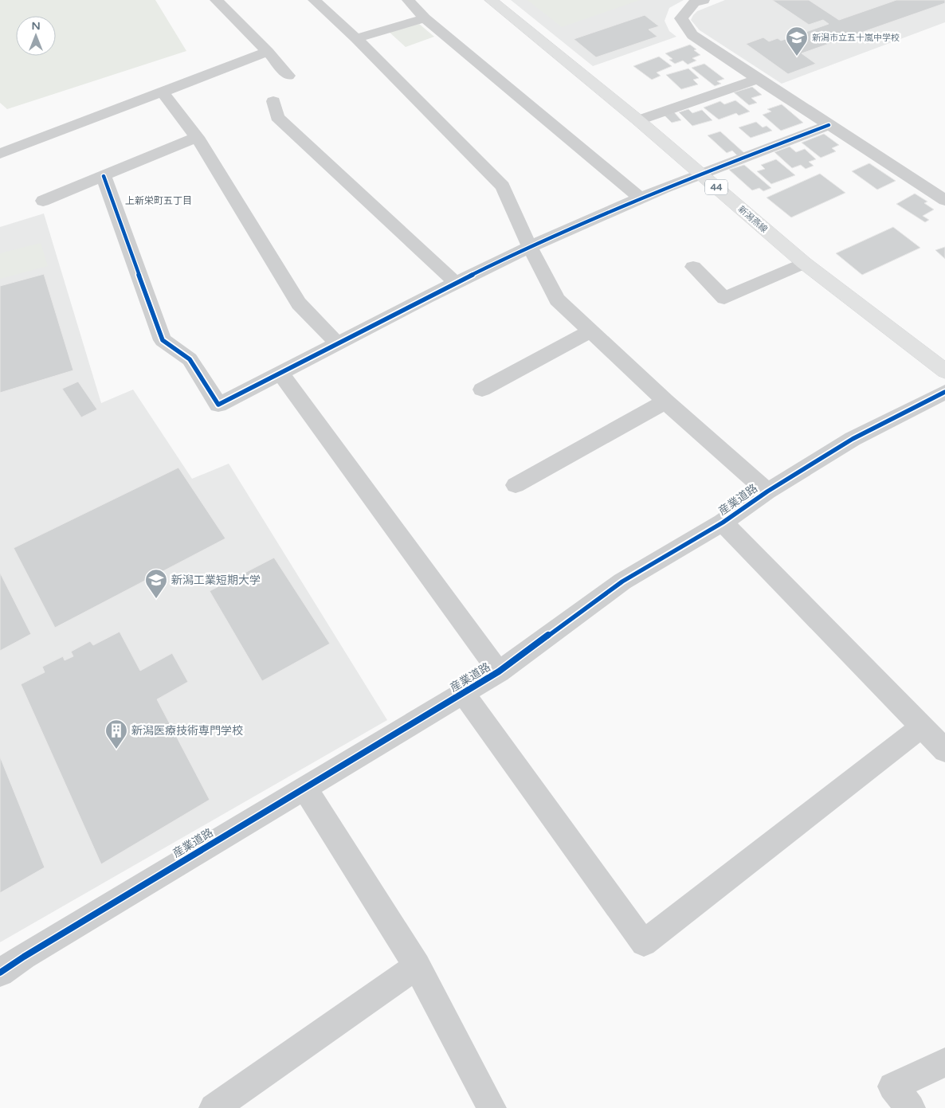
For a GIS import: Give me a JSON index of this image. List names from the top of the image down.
{
  "streets": {
    "main road": ["44", "新潟燕線"],
    "street": ["産業道路"]
  },
  "districts": ["上新栄町五丁目"],
  "places": {
    "school or university": ["新潟市立五十嵐中学校", "新潟工業短期大学"],
    "building": ["新潟医療技術専門学校"]
  },
  "north": "top"
}
